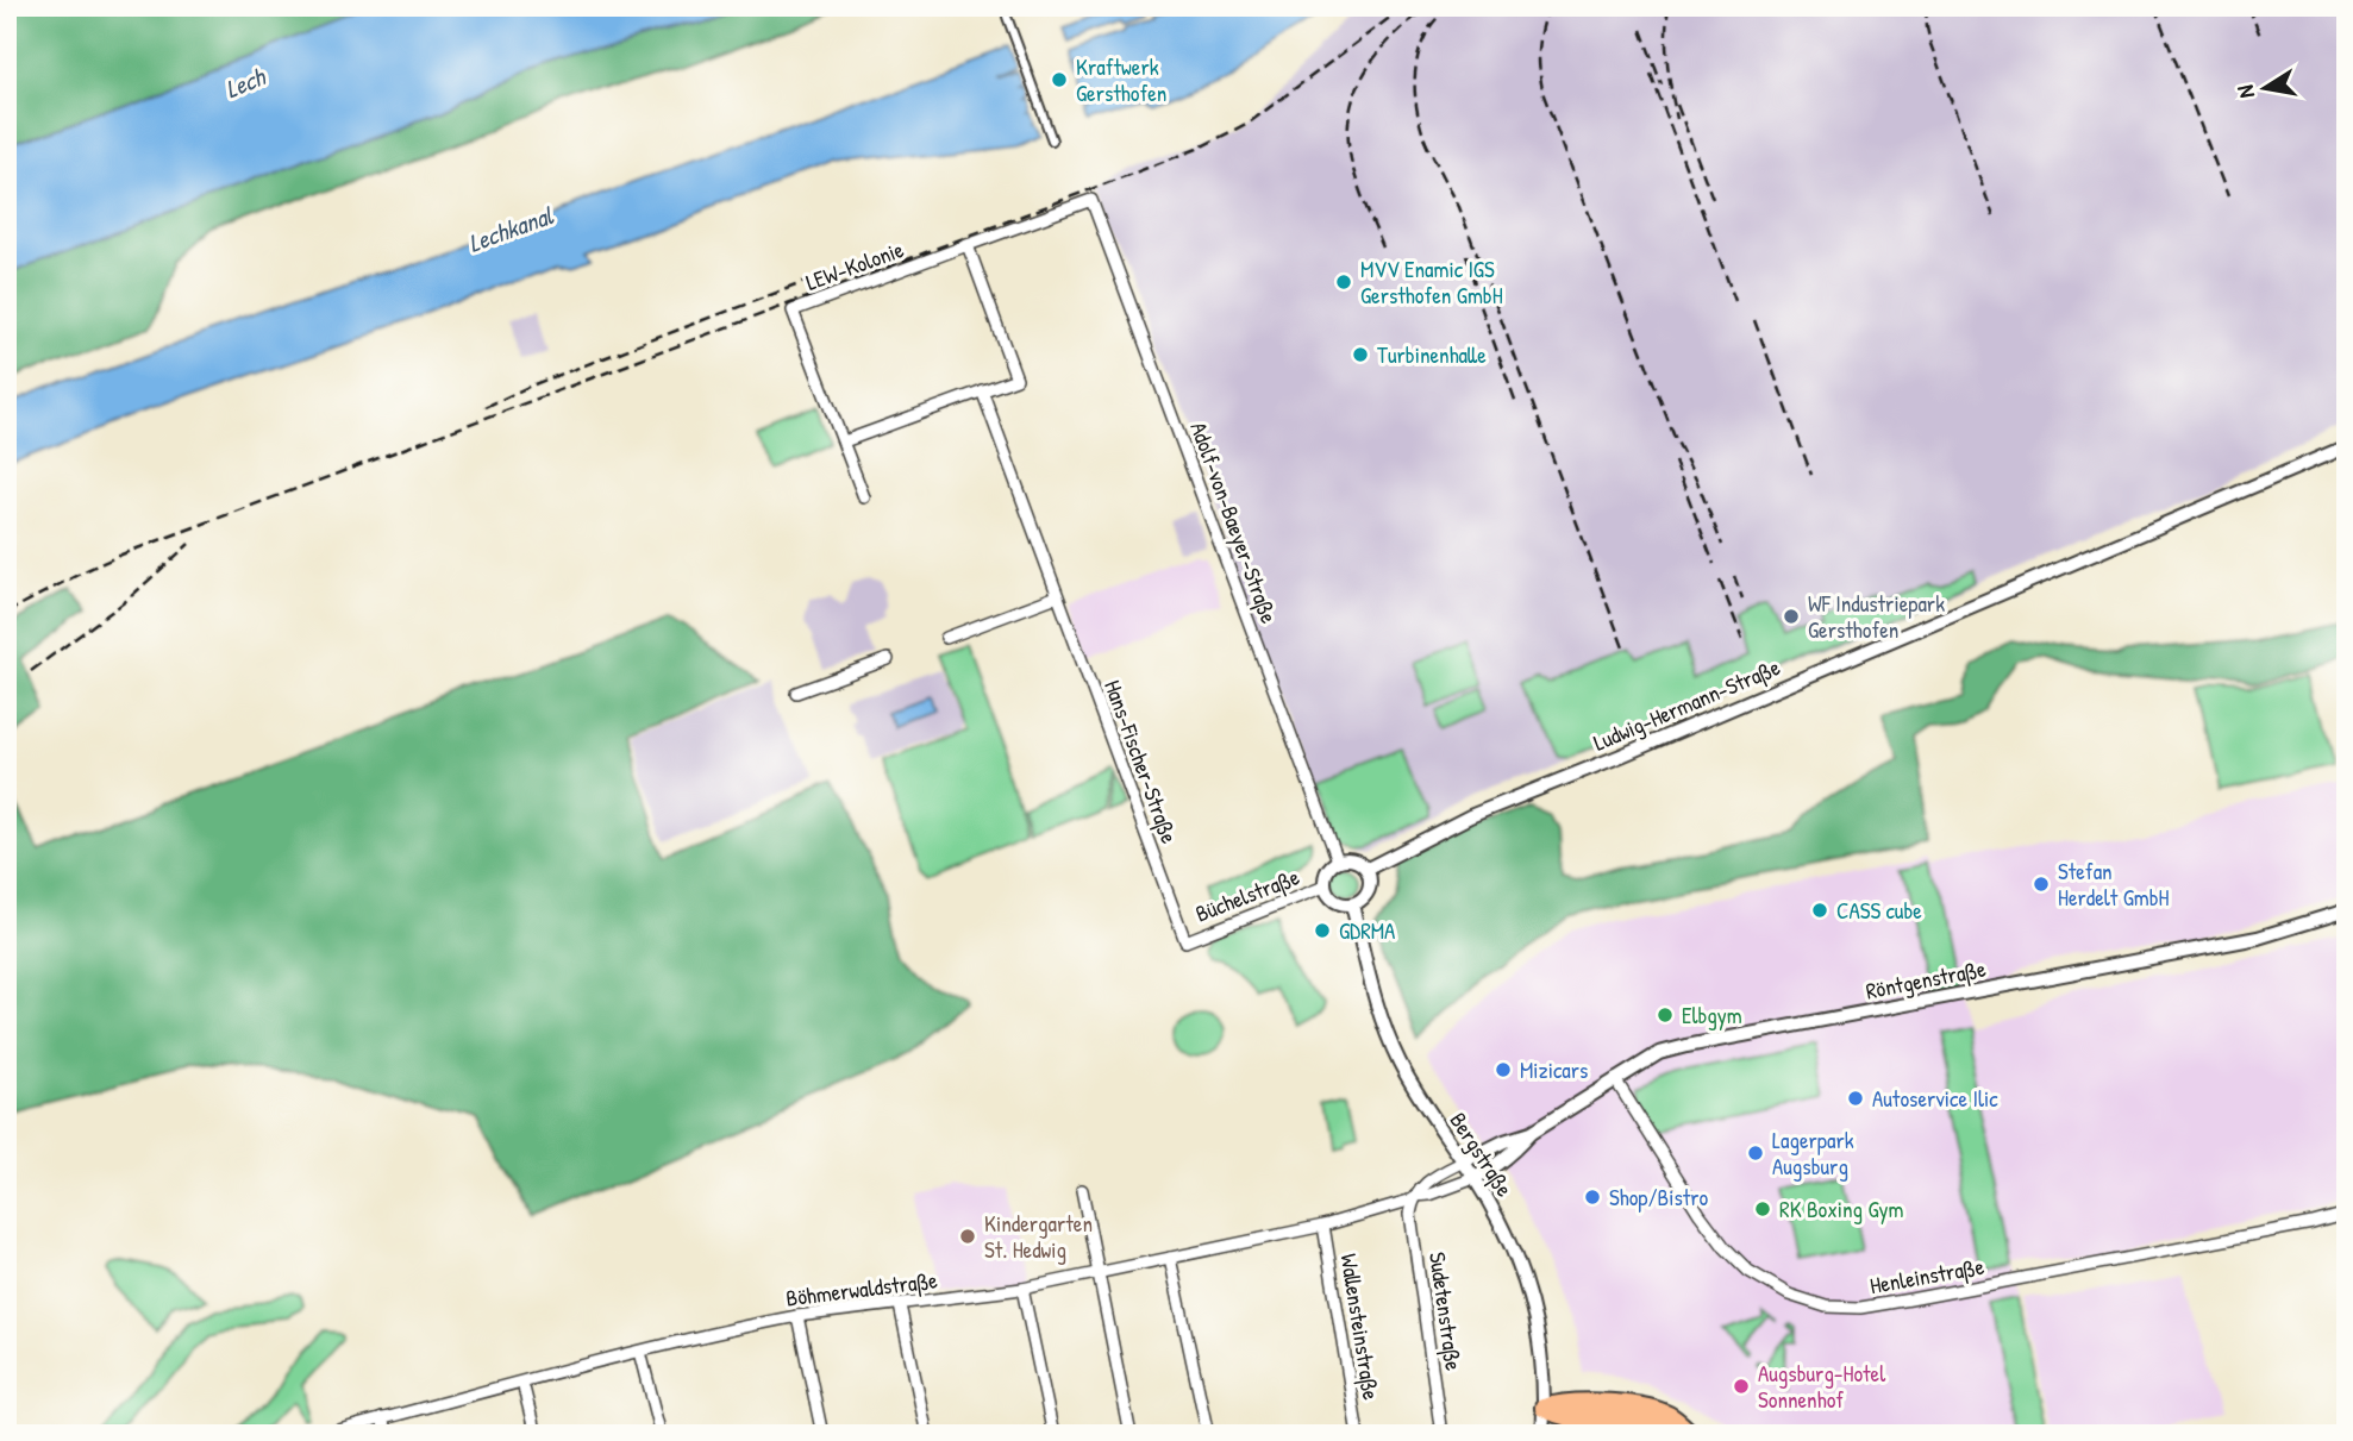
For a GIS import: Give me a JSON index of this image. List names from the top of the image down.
{
  "streets": {
    "street": [
      "LEW-Kolonie",
      "Adolf-von-Baeyer-Straße",
      "Ludwig-Hermann-Straße",
      "Hans-Fischer-Straße",
      "Büchelstraße",
      "Röntgenstraße",
      "Bergstraße",
      "Henleinstraße",
      "Böhmerwaldstraße",
      "Sudetenstraße",
      "Wallensteinstraße"
    ]
  },
  "crossings": [
    ["LEW-Kolonie", "Adolf-von-Baeyer-Straße"],
    ["Adolf-von-Baeyer-Straße", "Ludwig-Hermann-Straße"],
    ["Adolf-von-Baeyer-Straße", "Büchelstraße"],
    ["Adolf-von-Baeyer-Straße", "Bergstraße"],
    ["Ludwig-Hermann-Straße", "Büchelstraße"],
    ["Ludwig-Hermann-Straße", "Bergstraße"],
    ["Hans-Fischer-Straße", "Büchelstraße"],
    ["Büchelstraße", "Bergstraße"],
    ["Röntgenstraße", "Bergstraße"],
    ["Röntgenstraße", "Henleinstraße"],
    ["Böhmerwaldstraße", "Sudetenstraße"],
    ["Böhmerwaldstraße", "Wallensteinstraße"]
  ],
  "water": ["Lech", "Lechkanal"],
  "places": [
    "Kraftwerk Gersthofen",
    "MVV Enamic IGS Gersthofen GmbH",
    "Turbinenhalle",
    "WF Industriepark Gersthofen",
    "Stefan Herdelt GmbH",
    "CASS cube",
    "GDRMA",
    "Elbgym",
    "Mizicars",
    "Autoservice Ilic",
    "Lagerpark Augsburg",
    "Shop/Bistro",
    "RK Boxing Gym",
    "Kindergarten St. Hedwig",
    "Augsburg-Hotel Sonnenhof"
  ],
  "north": "left"
}
